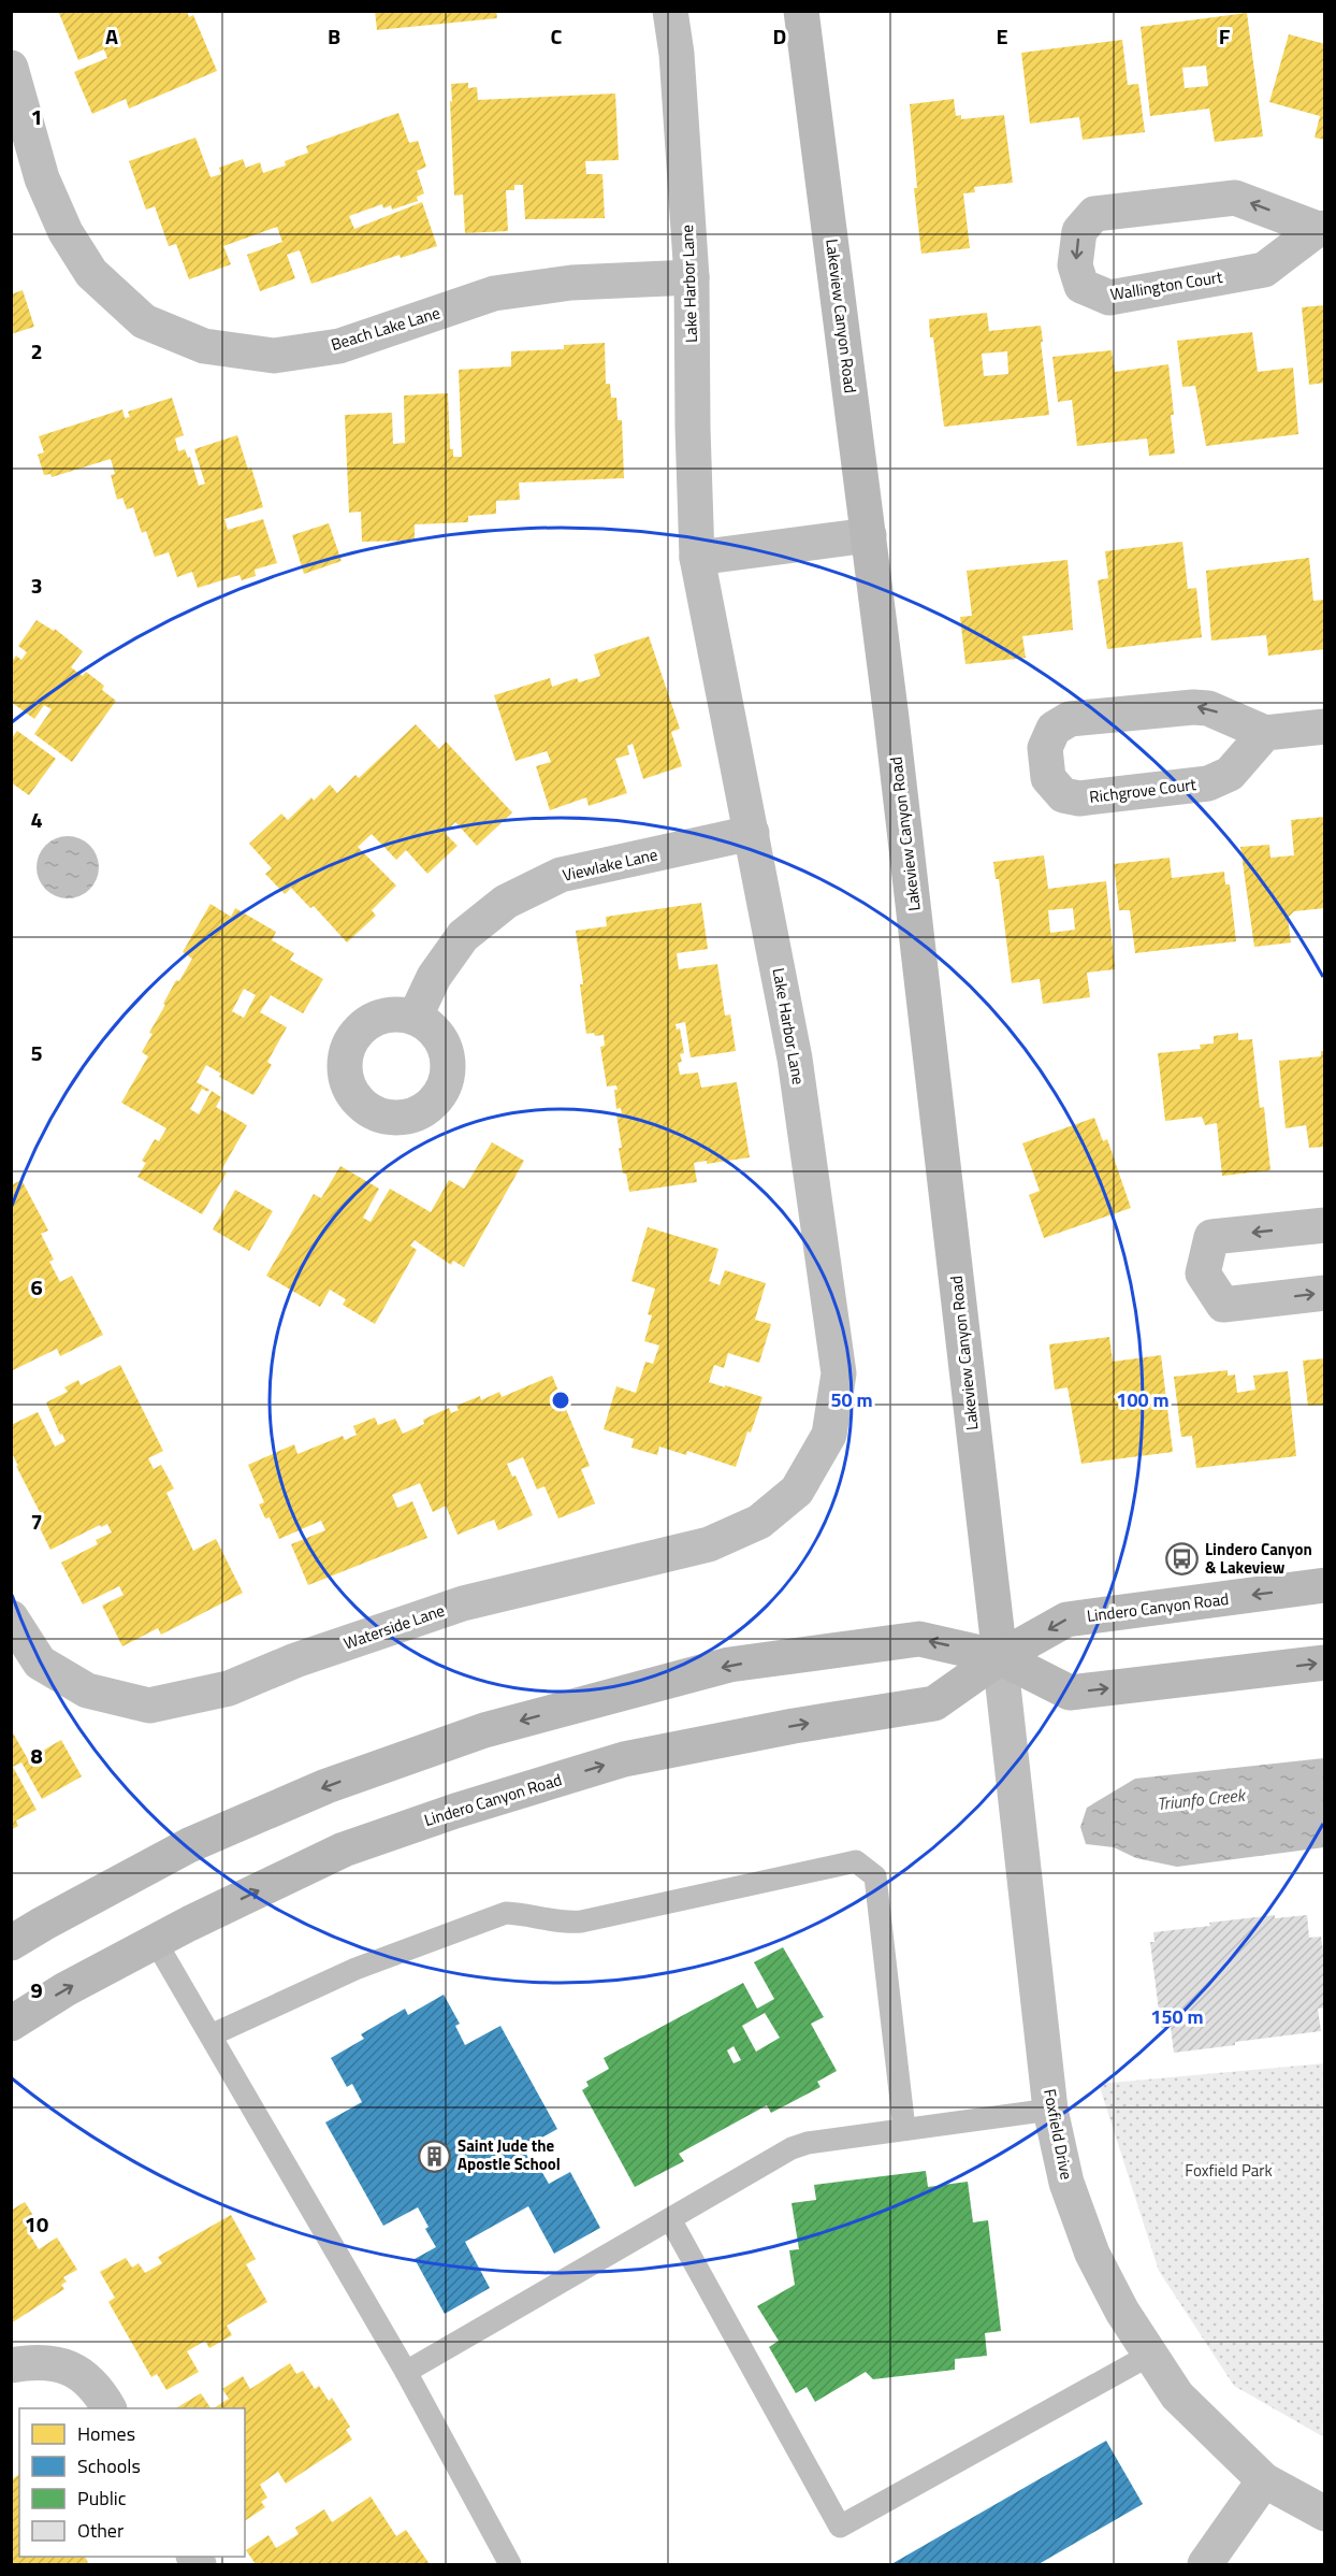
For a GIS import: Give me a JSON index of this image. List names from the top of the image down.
{
  "streets": {
    "street": [
      "Lake Harbor Lane",
      "Wallington Court",
      "Lakeview Canyon Road",
      "Beach Lake Lane",
      "Richgrove Court",
      "Viewlake Lane",
      "Lindero Canyon Road",
      "Waterside Lane",
      "Foxfield Drive"
    ]
  },
  "crossings": [
    ["Lake Harbor Lane", "Beach Lake Lane"],
    ["Lake Harbor Lane", "Viewlake Lane"],
    ["Lake Harbor Lane", "Waterside Lane"],
    ["Lakeview Canyon Road", "Lindero Canyon Road"],
    ["Lakeview Canyon Road", "Foxfield Drive"],
    ["Lindero Canyon Road", "Foxfield Drive"]
  ],
  "water": ["Triunfo Creek"],
  "parks": ["Foxfield Park"],
  "places": {
    "bus stop": ["Lindero Canyon & Lakeview"],
    "building": ["Saint Jude the Apostle School"]
  },
  "legend": [
    "Homes",
    "Schools",
    "Public",
    "Other"
  ],
  "grid": {
    "columns": [
      "A",
      "B",
      "C",
      "D",
      "E",
      "F"
    ],
    "rows": [
      "1",
      "2",
      "3",
      "4",
      "5",
      "6",
      "7",
      "8",
      "9",
      "10"
    ]
  },
  "rings": ["50 m", "100 m", "150 m"]
}
